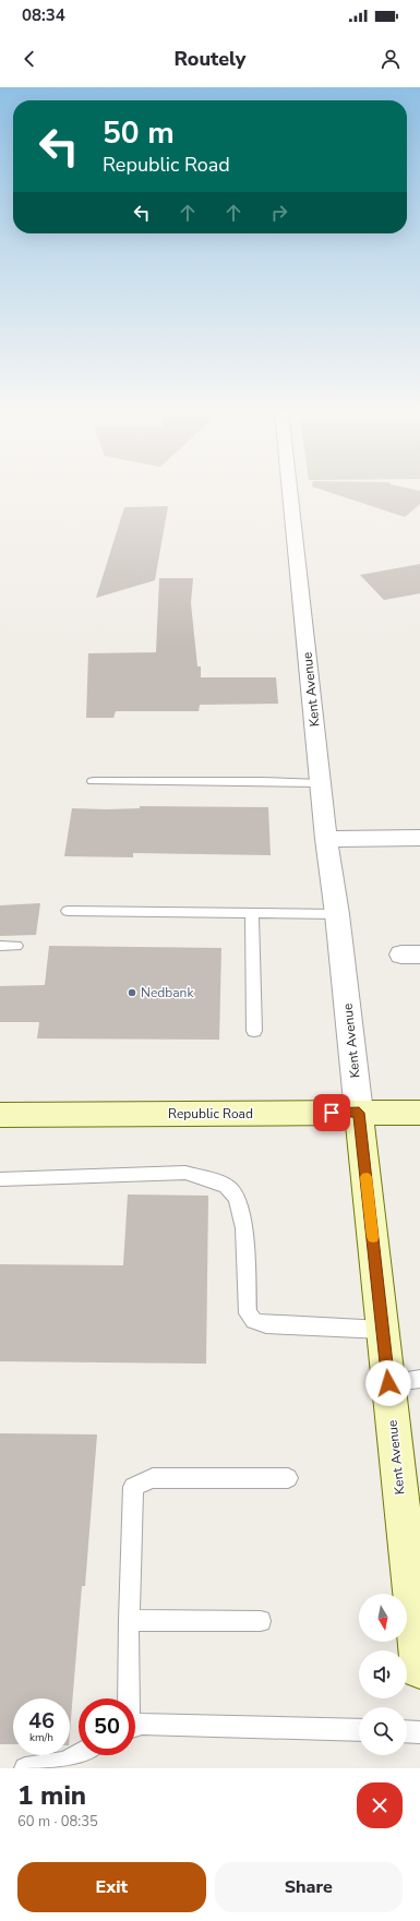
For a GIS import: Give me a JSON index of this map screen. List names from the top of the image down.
{
  "streets": {
    "main road": ["Kent Avenue", "Republic Road"]
  },
  "crossings": [
    ["Kent Avenue", "Republic Road"]
  ],
  "places": ["Nedbank"],
  "north": "bottom",
  "page": {
    "status": "08:34",
    "header": "Routely",
    "turn": ["50 m", "Republic Road"],
    "speed": "46 km/h",
    "limit": "50",
    "heading": ["1 min", "60 m · 08:35"],
    "buttons": ["Exit", "Share"]
  }
}
